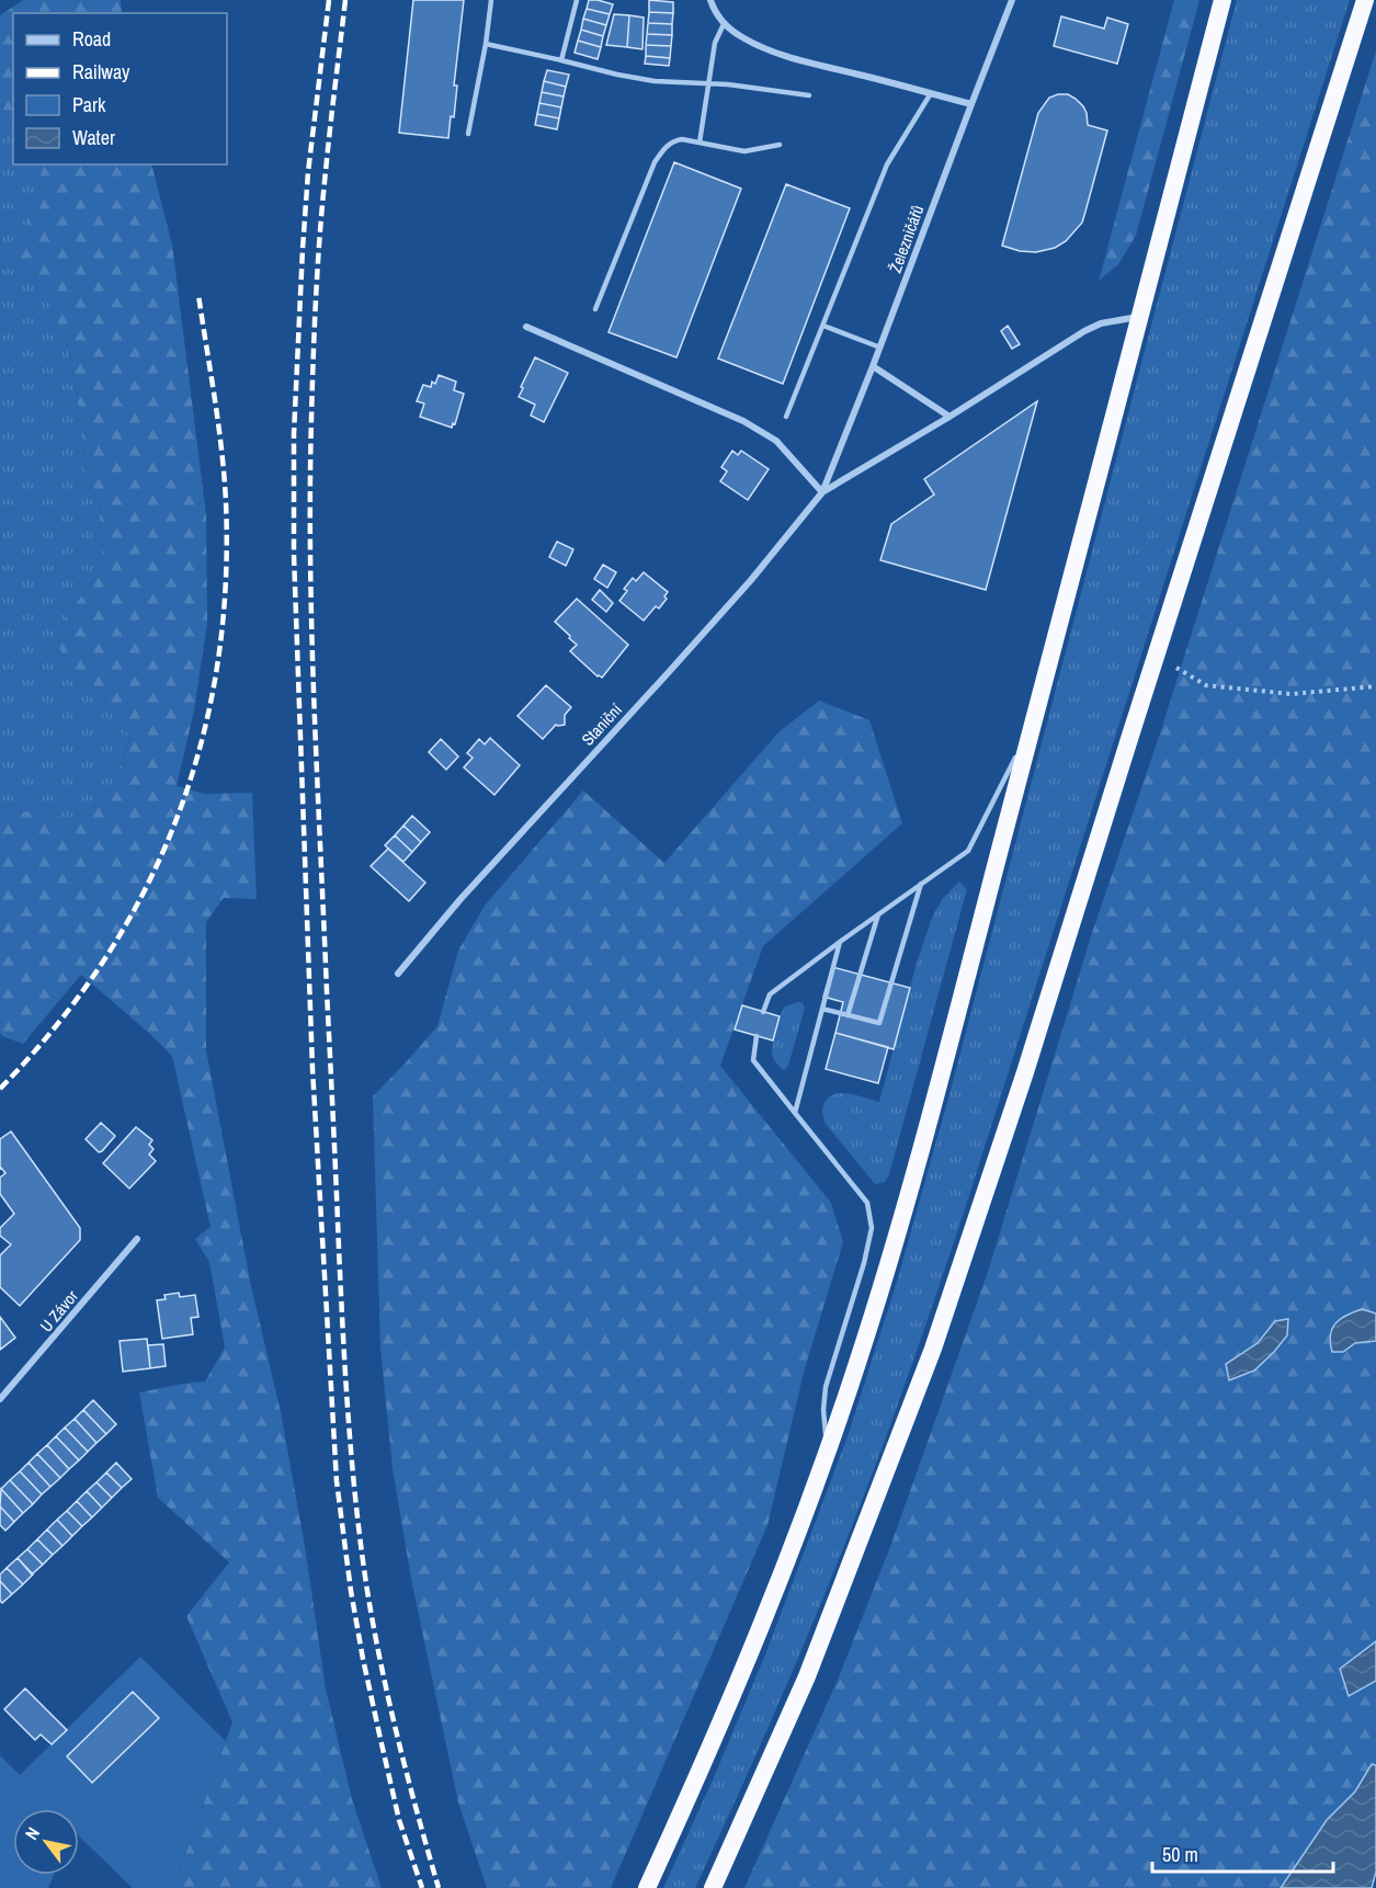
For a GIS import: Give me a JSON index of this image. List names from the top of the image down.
{
  "streets": {
    "street": ["Železničářů", "Staniční", "U Závor"]
  },
  "crossings": [
    ["Železničářů", "Staniční"]
  ],
  "legend": [
    "Road",
    "Railway",
    "Park",
    "Water"
  ],
  "scale_bar": "50 m",
  "north": "top left"
}
